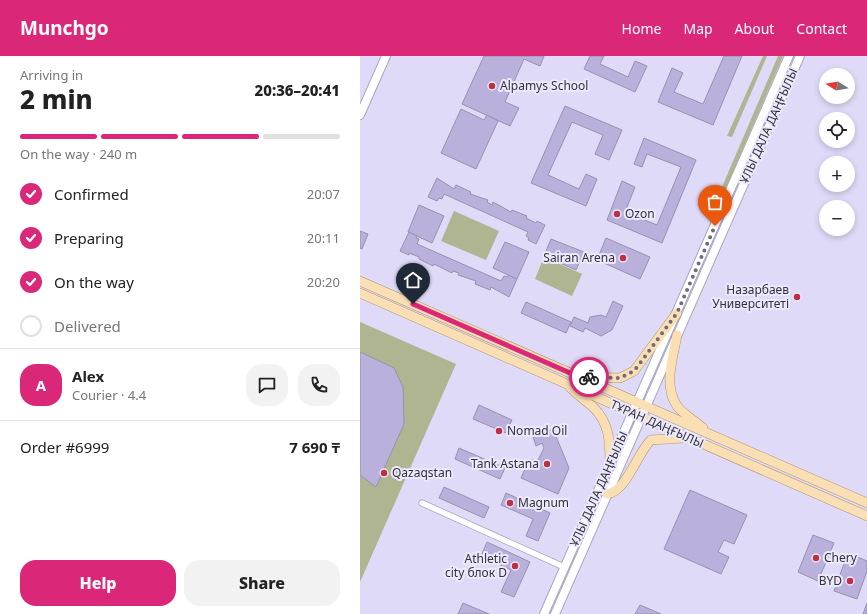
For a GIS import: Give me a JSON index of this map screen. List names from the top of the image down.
{
  "streets": {
    "main road": ["ҰЛЫ ДАЛА ДАҢҒЫЛЫ", "ТҰРАН ДАҢҒЫЛЫ"]
  },
  "crossings": [
    ["ҰЛЫ ДАЛА ДАҢҒЫЛЫ", "ТҰРАН ДАҢҒЫЛЫ"]
  ],
  "places": [
    "Alpamys School",
    "Ozon",
    "Sairan Arena",
    "Назарбаев Университеті",
    "Nomad Oil",
    "Tank Astana",
    "Qazaqstan",
    "Magnum",
    "Chery",
    "Athletic city блок D",
    "BYD"
  ],
  "north": "left",
  "page": {
    "header": "Munchgo",
    "nav": [
      "Home",
      "Map",
      "About",
      "Contact"
    ],
    "heading": ["2 min", "Arriving in", "20:36–20:41"],
    "panel": [
      "Alex",
      "Courier · 4.4",
      "Order #6999",
      "7 690 ₸"
    ],
    "map_buttons": ["+", "−"],
    "bar": "On the way · 240 m",
    "list": [
      ["Confirmed", "20:07"],
      ["Preparing", "20:11"],
      ["On the way", "20:20"],
      "Delivered"
    ],
    "round": "A",
    "buttons": ["Help", "Share"]
  }
}
